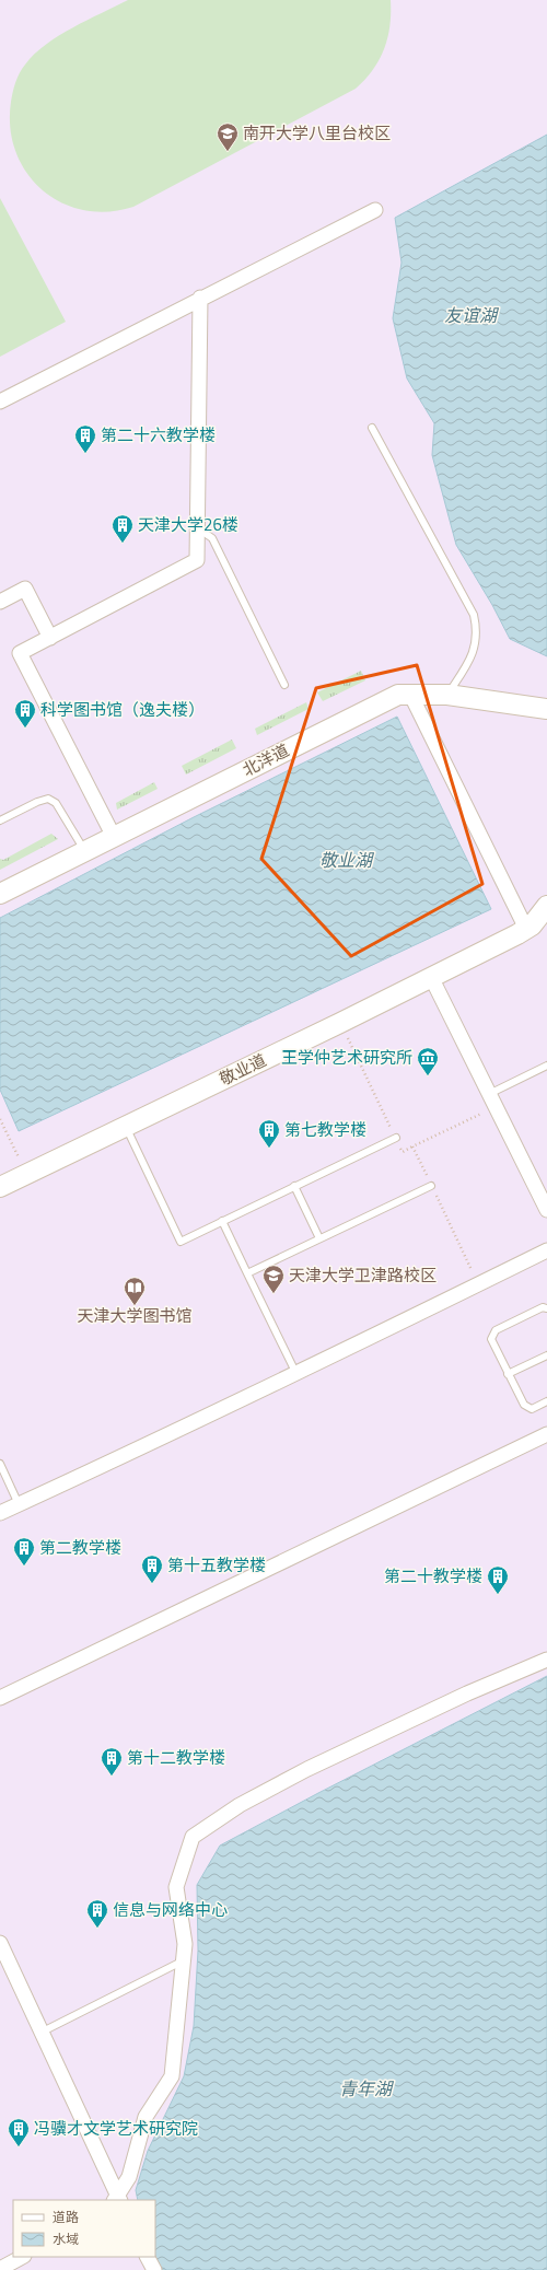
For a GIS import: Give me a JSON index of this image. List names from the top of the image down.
{
  "streets": {
    "street": ["北洋道", "敬业道"]
  },
  "water": ["友谊湖", "敬业湖", "青年湖"],
  "places": {
    "school or university": ["南开大学八里台校区", "天津大学卫津路校区"],
    "building": [
      "第二十六教学楼",
      "天津大学26楼",
      "科学图书馆（逸夫楼）",
      "第七教学楼",
      "第二教学楼",
      "第十五教学楼",
      "第二十教学楼",
      "第十二教学楼",
      "信息与网络中心",
      "冯骥才文学艺术研究院"
    ],
    "museum": ["王学仲艺术研究所"],
    "library": ["天津大学图书馆"]
  },
  "legend": ["道路", "水域"]
}
